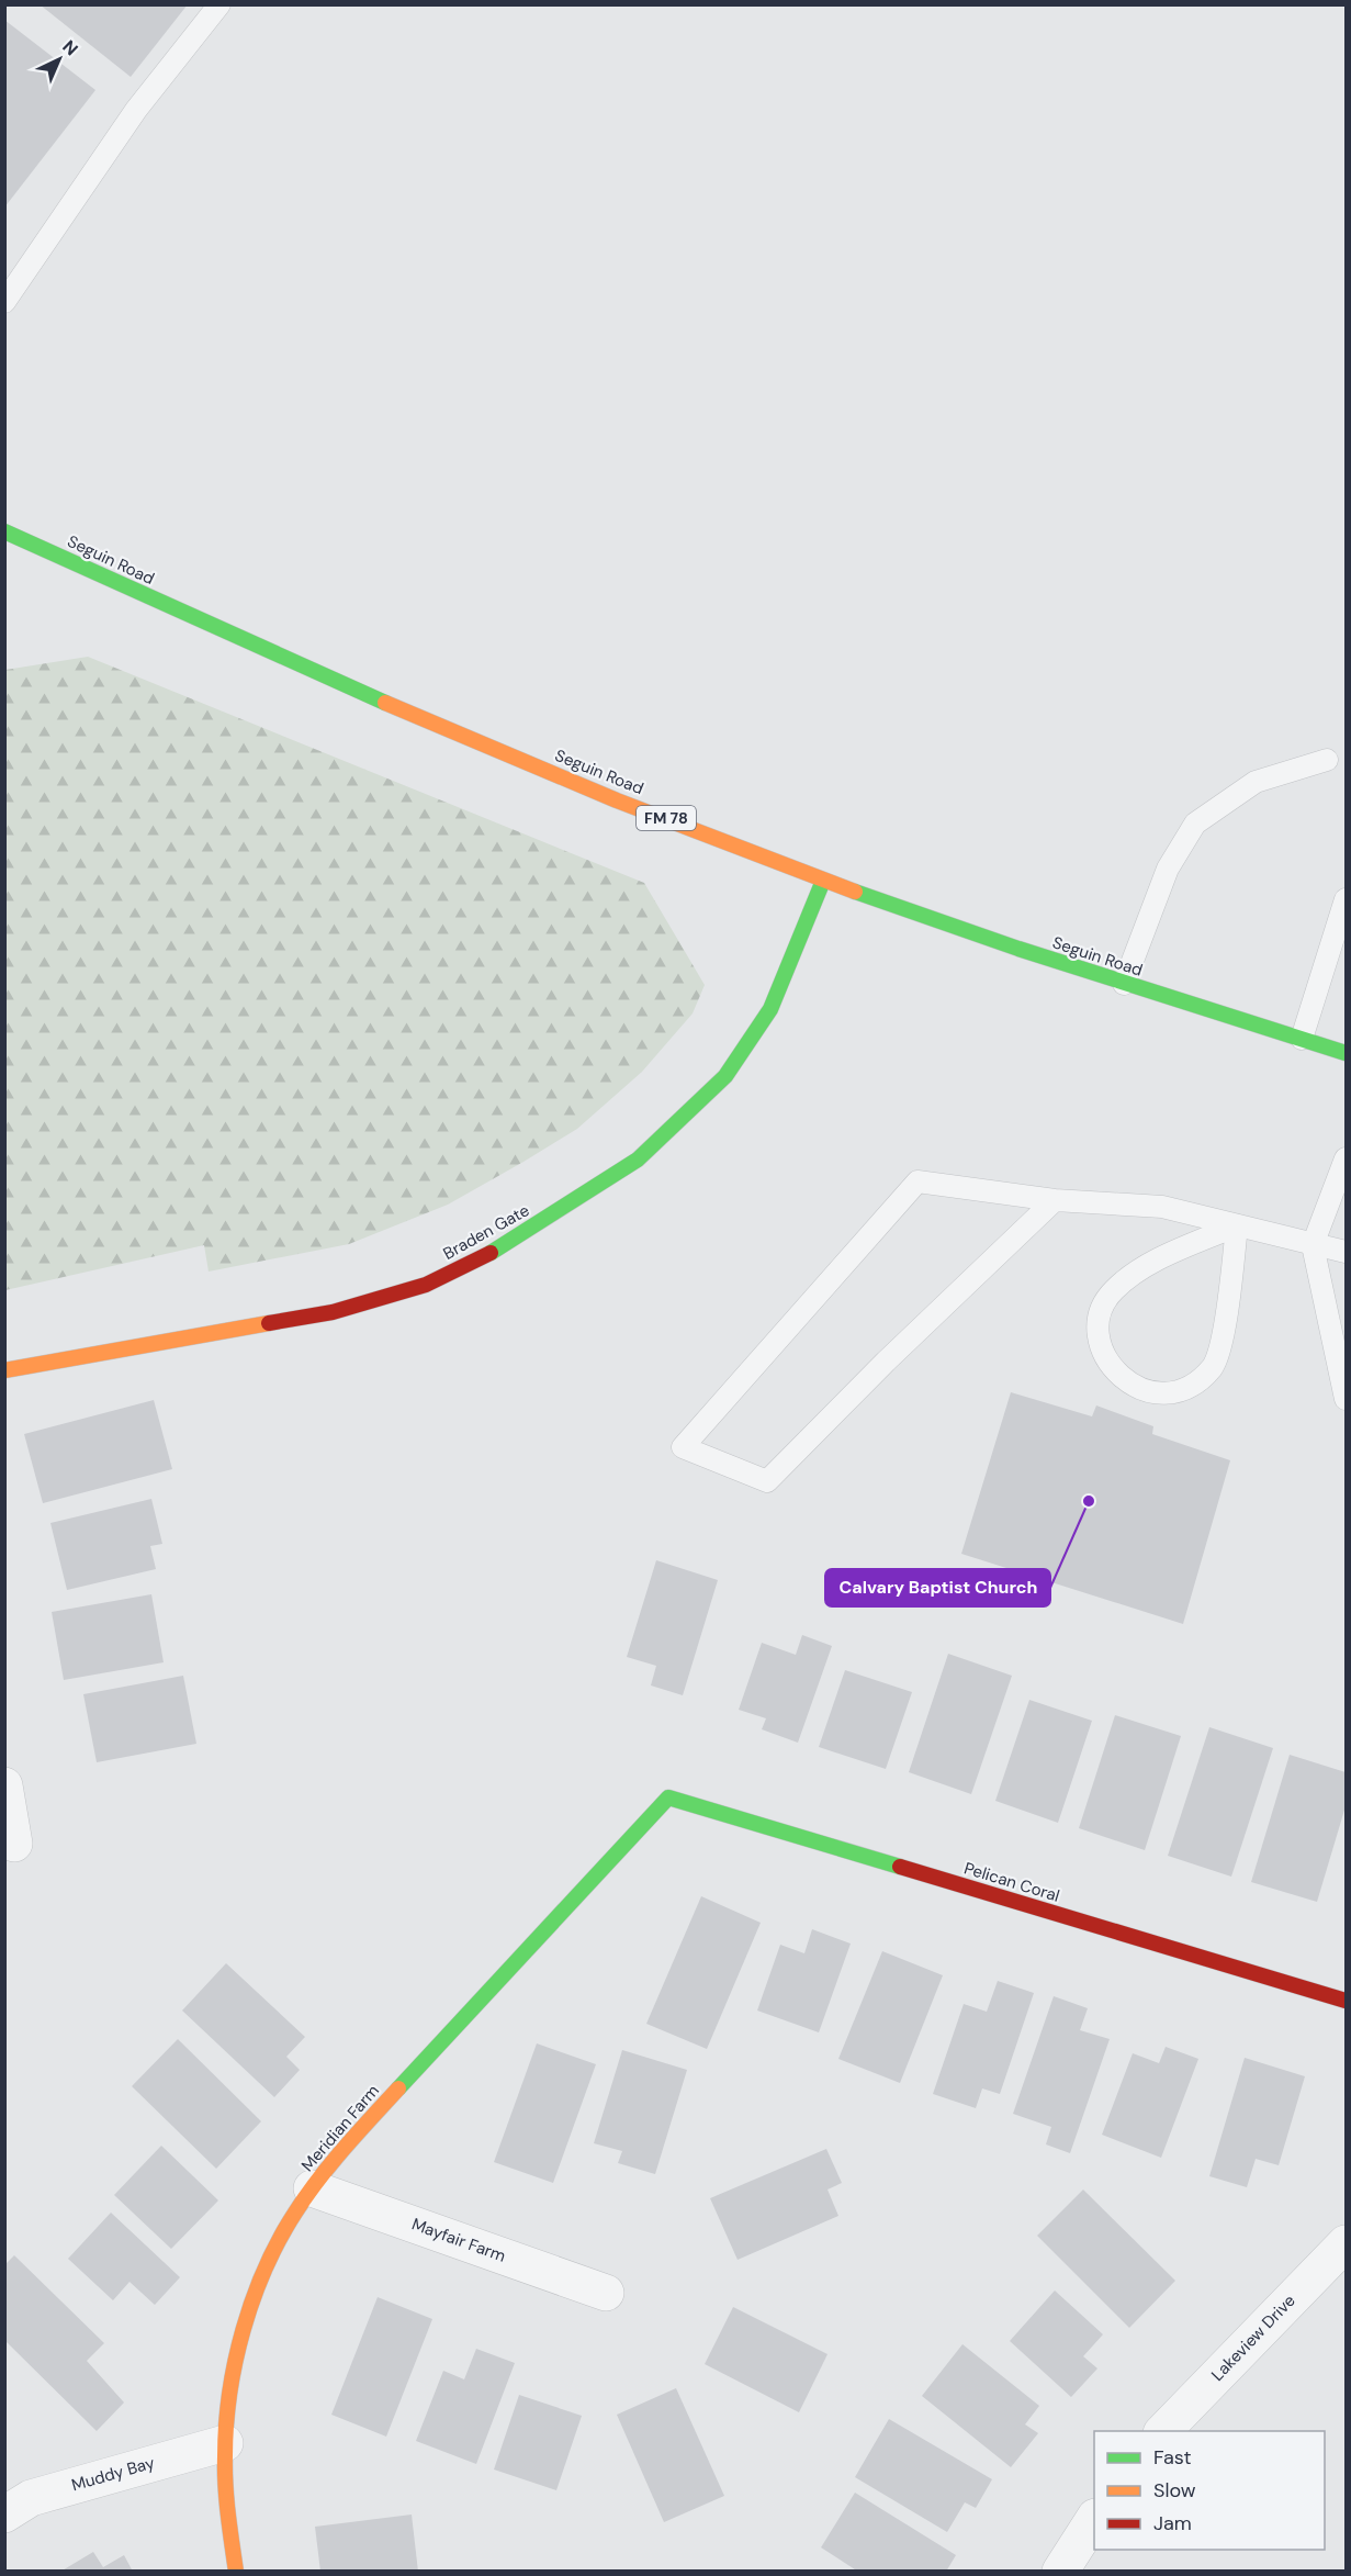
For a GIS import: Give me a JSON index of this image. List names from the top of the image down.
{
  "streets": {
    "street": [
      "Seguin Road",
      "FM 78",
      "Braden Gate",
      "Pelican Coral",
      "Meridian Farm",
      "Mayfair Farm",
      "Lakeview Drive",
      "Muddy Bay"
    ]
  },
  "crossings": [
    ["Seguin Road", "Braden Gate"],
    ["Pelican Coral", "Meridian Farm"],
    ["Meridian Farm", "Mayfair Farm"],
    ["Meridian Farm", "Muddy Bay"]
  ],
  "places": ["Calvary Baptist Church"],
  "legend": ["Fast", "Slow", "Jam"],
  "north": "top right"
}
